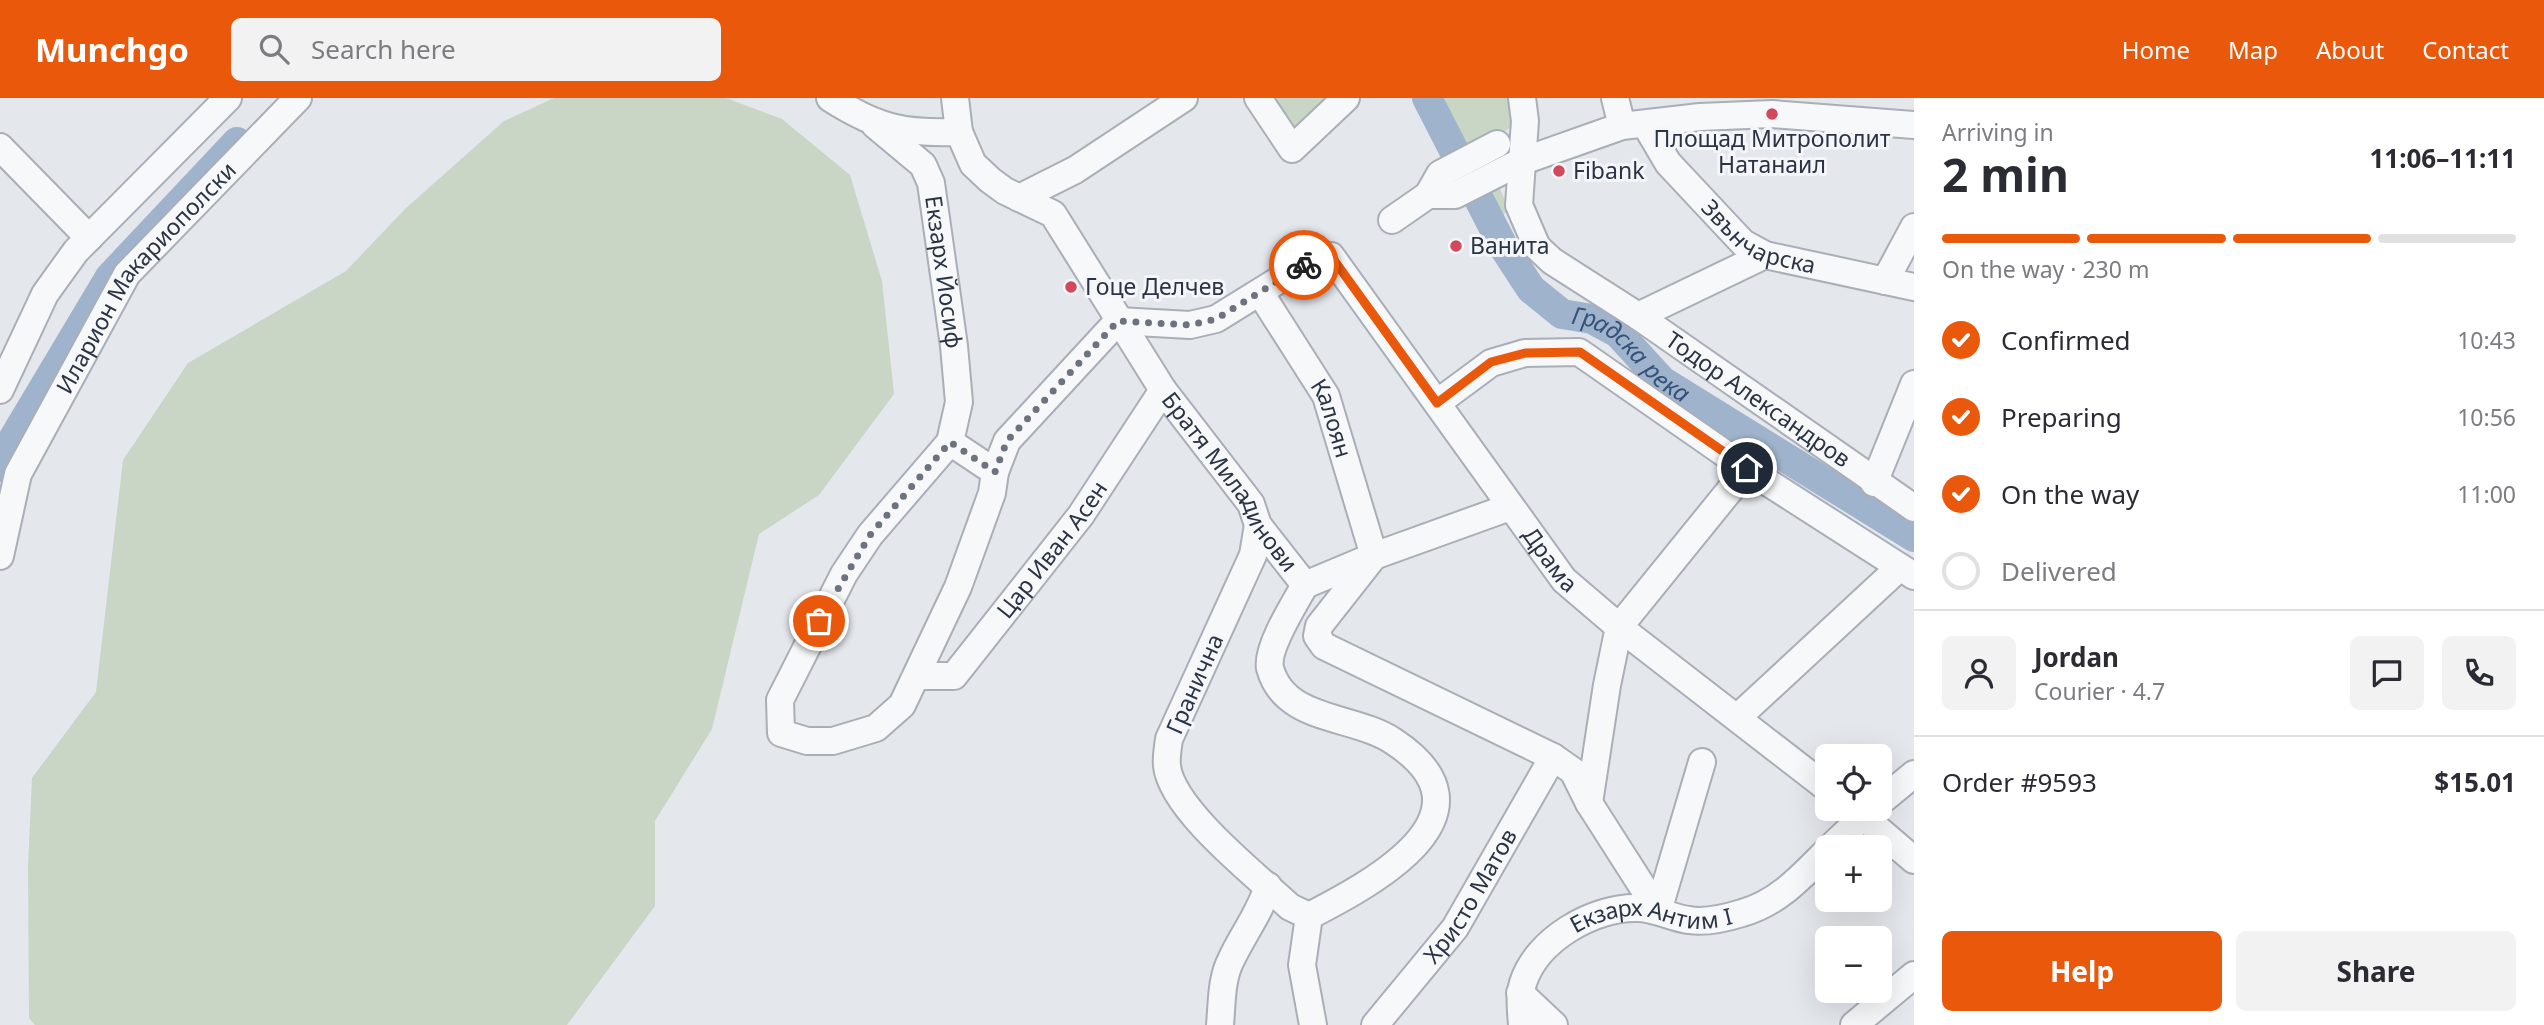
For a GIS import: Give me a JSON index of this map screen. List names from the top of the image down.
{
  "streets": {
    "street": [
      "Звънчарска",
      "Екзарх Йосиф",
      "Иларион Макариополски",
      "Тодор Александров",
      "Калоян",
      "Братя Миладинови",
      "Цар Иван Асен",
      "Драма",
      "Гранична",
      "Христо Матов",
      "Екзарх Антим I"
    ]
  },
  "crossings": [
    ["Екзарх Йосиф", "Цар Иван Асен"],
    ["Калоян", "Братя Миладинови"],
    ["Калоян", "Драма"],
    ["Братя Миладинови", "Цар Иван Асен"],
    ["Братя Миладинови", "Гранична"]
  ],
  "water": ["Градска река"],
  "places": [
    "Площад Митрополит Натанаил",
    "Fibank",
    "Ванита",
    "Гоце Делчев"
  ],
  "page": {
    "header": "Munchgo",
    "search": "Search here",
    "nav": [
      "Home",
      "Map",
      "About",
      "Contact"
    ],
    "heading": ["2 min", "Arriving in", "11:06–11:11"],
    "panel": [
      "Jordan",
      "Courier · 4.7",
      "Order #9593",
      "$15.01"
    ],
    "bar": "On the way · 230 m",
    "list": [
      ["Confirmed", "10:43"],
      ["Preparing", "10:56"],
      ["On the way", "11:00"],
      "Delivered"
    ],
    "map_buttons": ["+", "−"],
    "buttons": ["Help", "Share"]
  }
}
